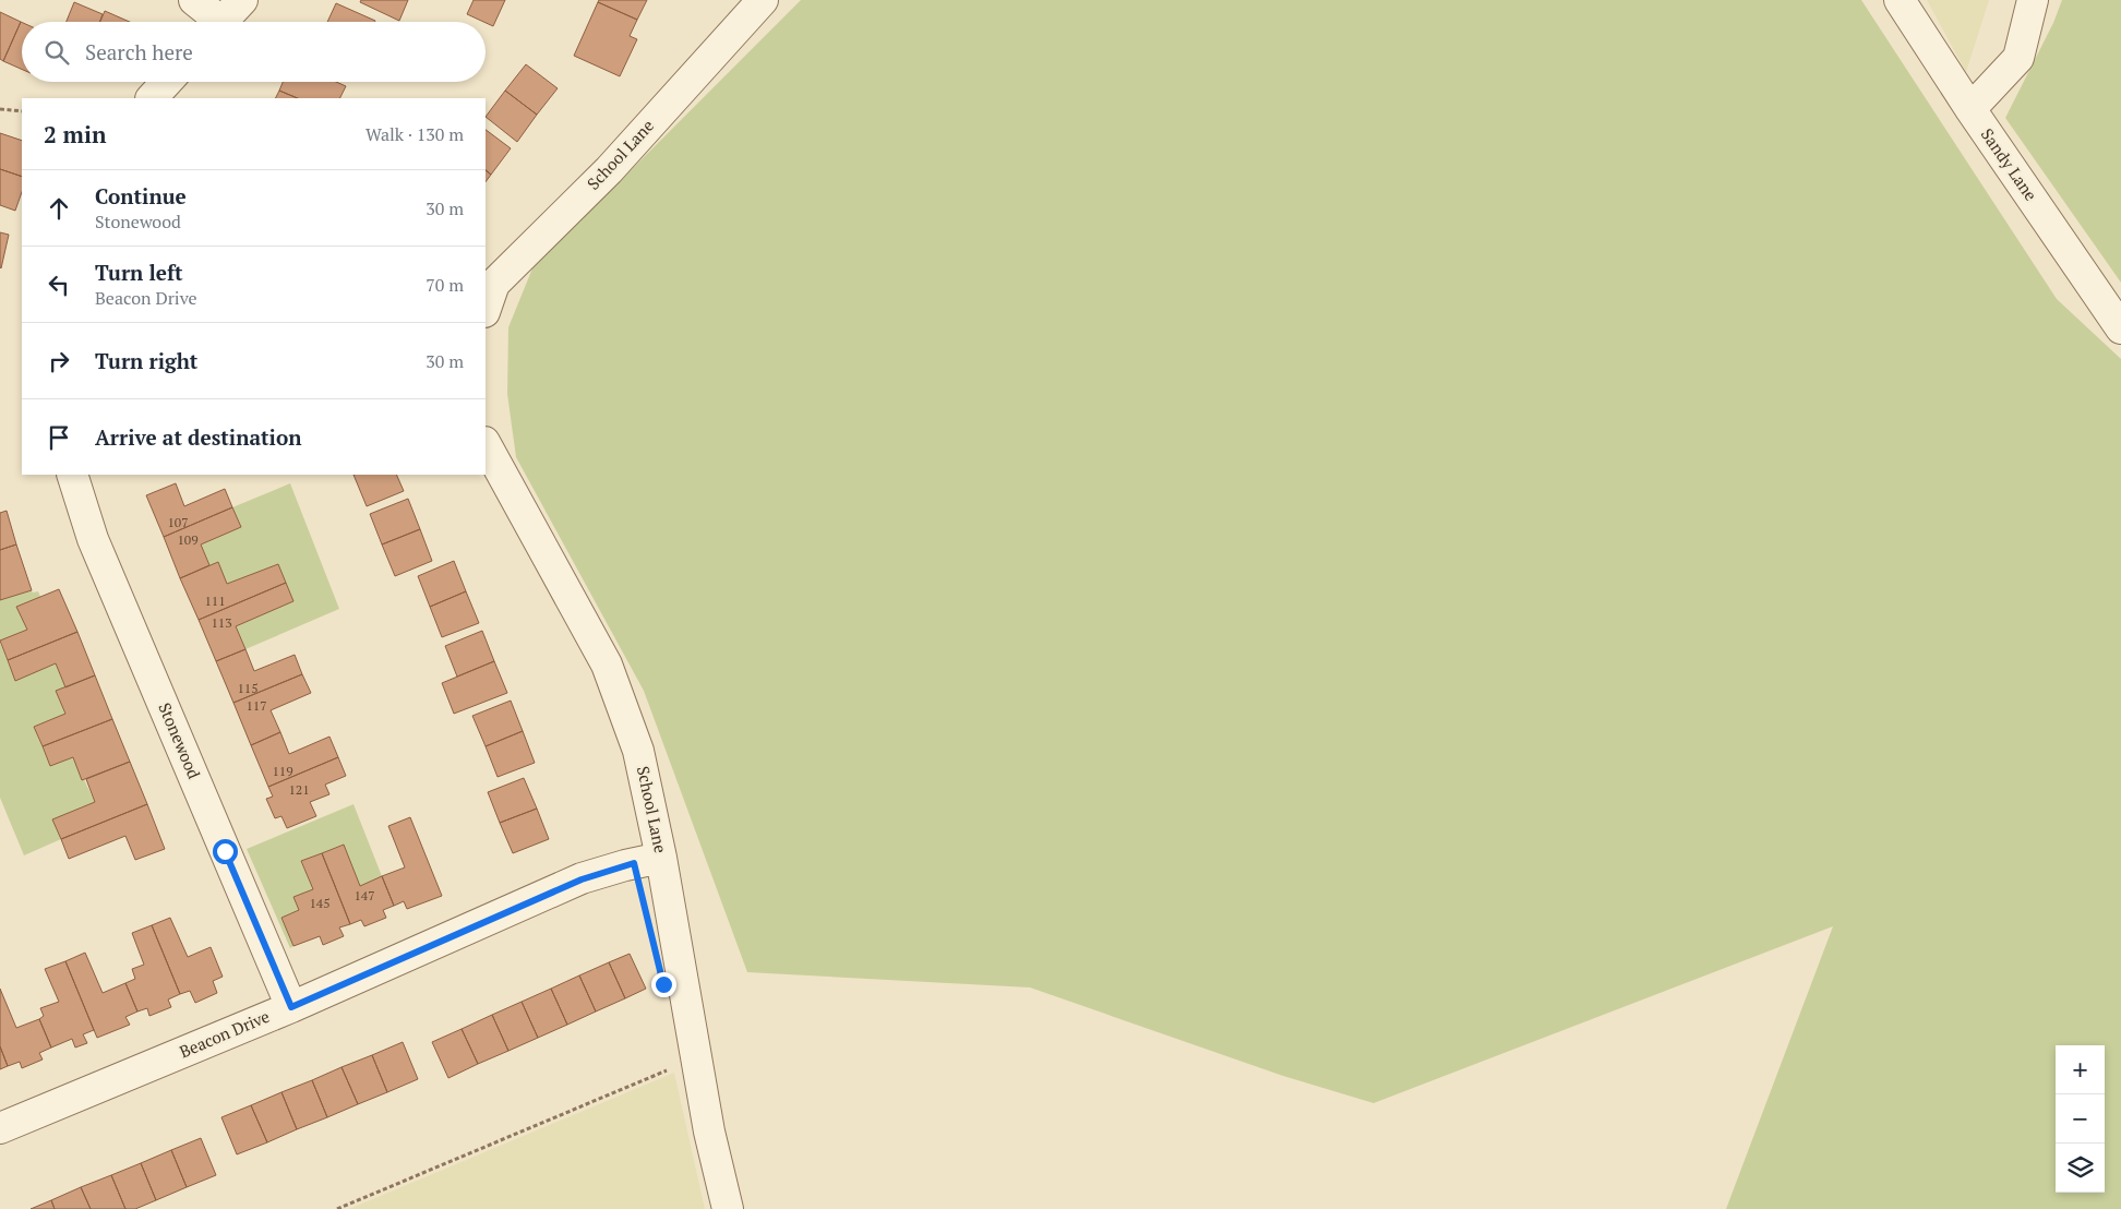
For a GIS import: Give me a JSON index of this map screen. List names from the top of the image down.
{
  "streets": {
    "street": [
      "School Lane",
      "Sandy Lane",
      "Stonewood",
      "Beacon Drive"
    ]
  },
  "crossings": [
    ["School Lane", "Beacon Drive"],
    ["Stonewood", "Beacon Drive"]
  ],
  "house_numbers": [
    "107",
    "109",
    "111",
    "113",
    "115",
    "117",
    "119",
    "121",
    "147",
    "145"
  ],
  "page": {
    "search": "Search here",
    "heading": ["2 min", "Walk · 130 m"],
    "list": [
      ["Continue", "Stonewood", "30 m"],
      ["Turn left", "Beacon Drive", "70 m"],
      ["Turn right", "30 m"],
      "Arrive at destination"
    ],
    "map_buttons": ["+", "−"]
  }
}
